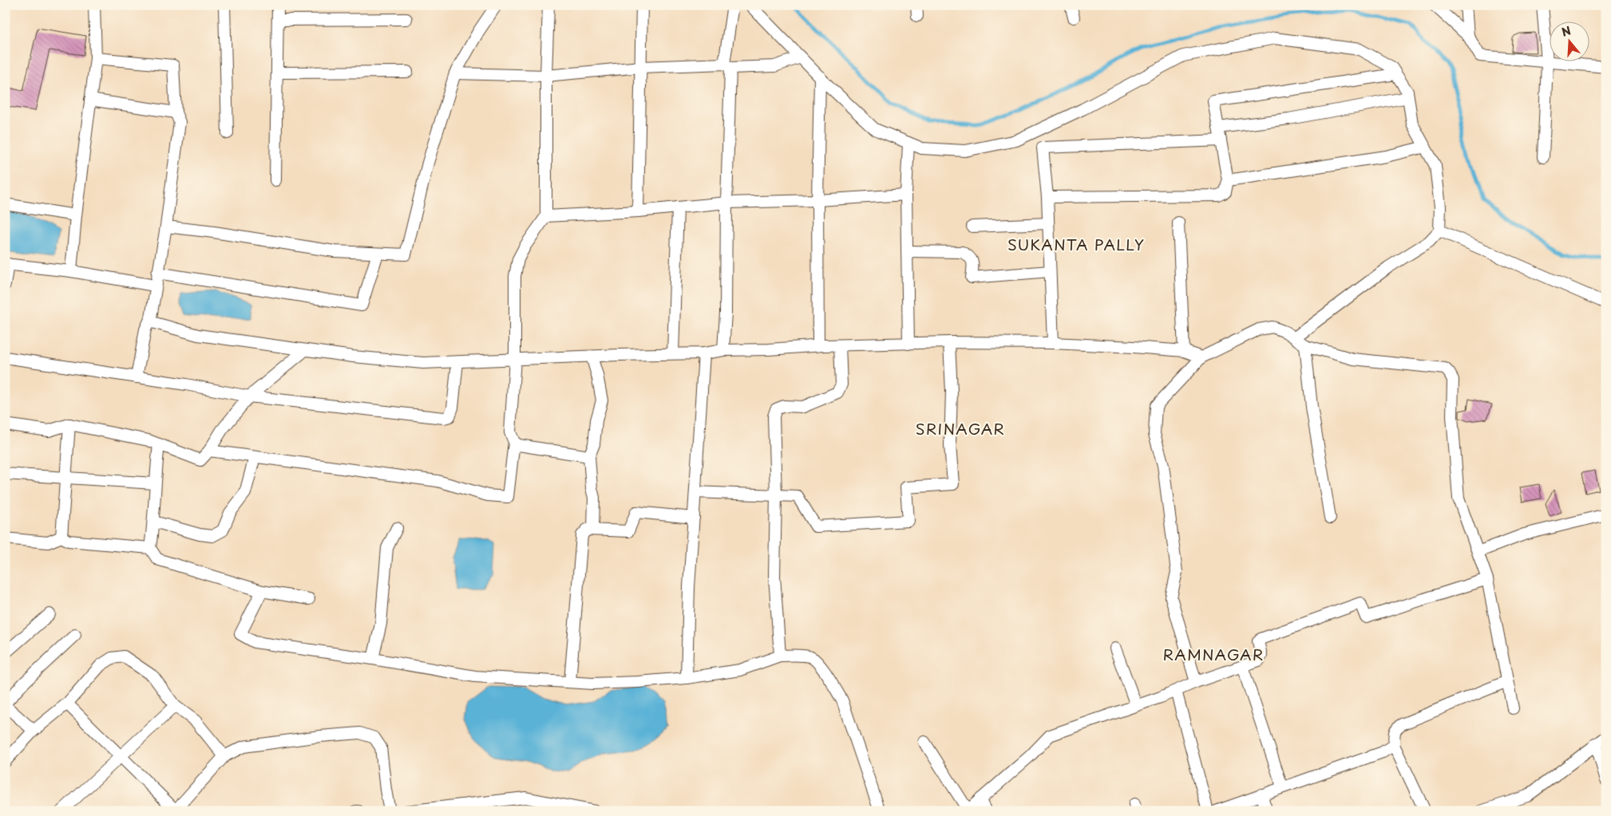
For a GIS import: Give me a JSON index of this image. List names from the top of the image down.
{
  "districts": ["SUKANTA PALLY", "SRINAGAR", "RAMNAGAR"],
  "north": "top"
}
